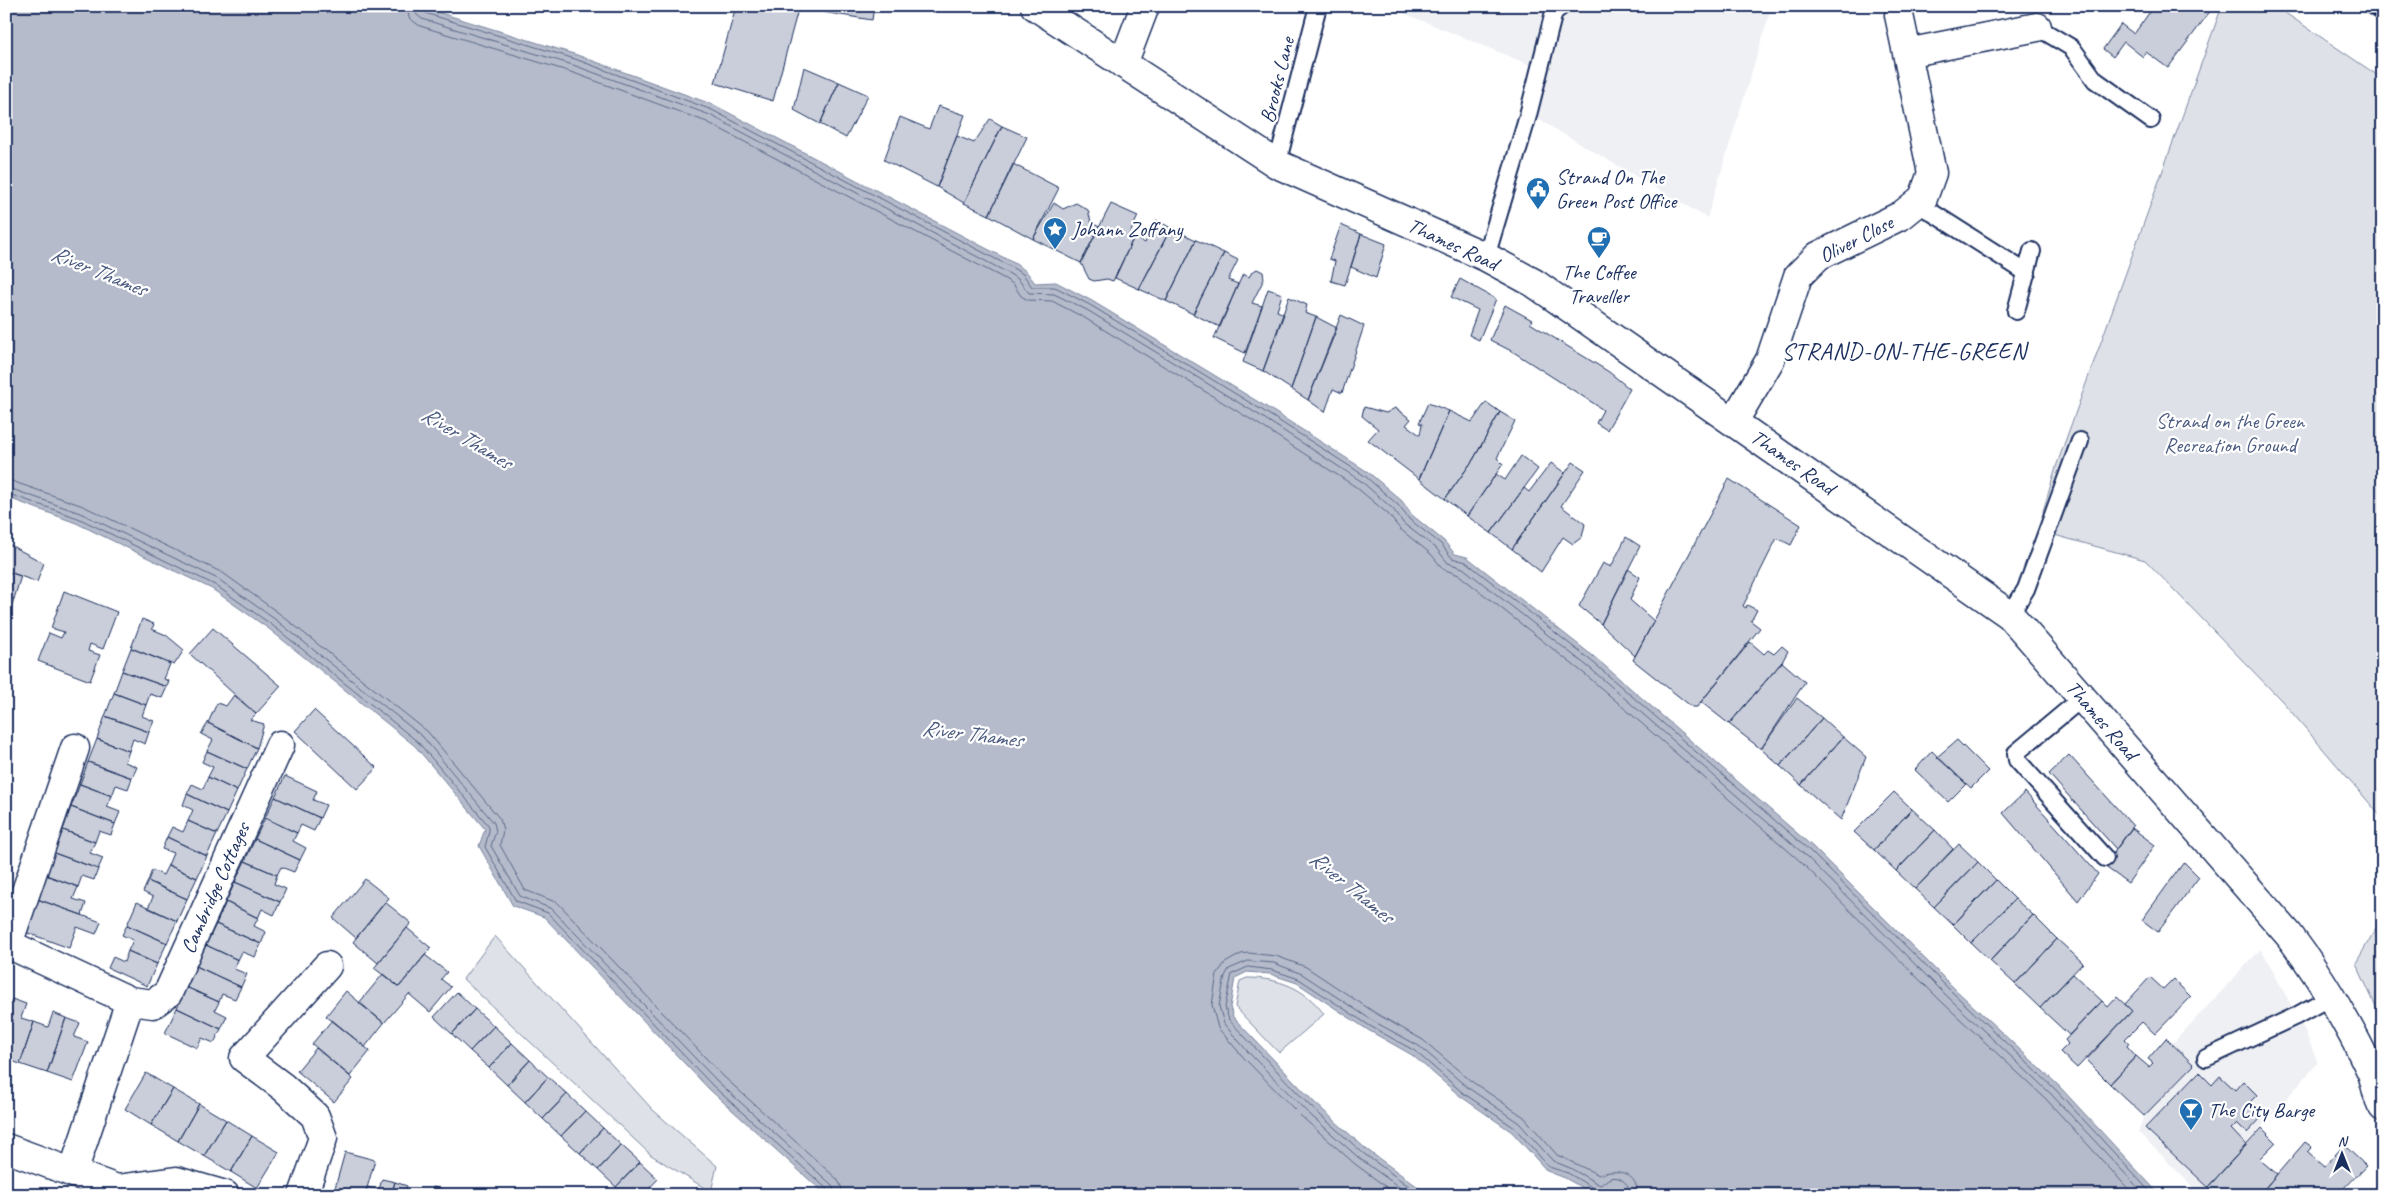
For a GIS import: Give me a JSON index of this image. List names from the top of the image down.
{
  "streets": {
    "street": ["Oliver Close", "Thames Road", "Cambridge Cottages"],
    "lane": ["Brooks Lane"]
  },
  "crossings": [
    ["Brooks Lane", "Thames Road"],
    ["Oliver Close", "Thames Road"]
  ],
  "districts": ["STRAND-ON-THE-GREEN"],
  "water": ["River Thames"],
  "parks": ["Strand on the Green Recreation Ground"],
  "places": {
    "public building": ["Strand On The Green Post Office"],
    "place": ["Johann Zoffany"],
    "cafe": ["The Coffee Traveller"],
    "bar": ["The City Barge"]
  },
  "north": "top"
}
